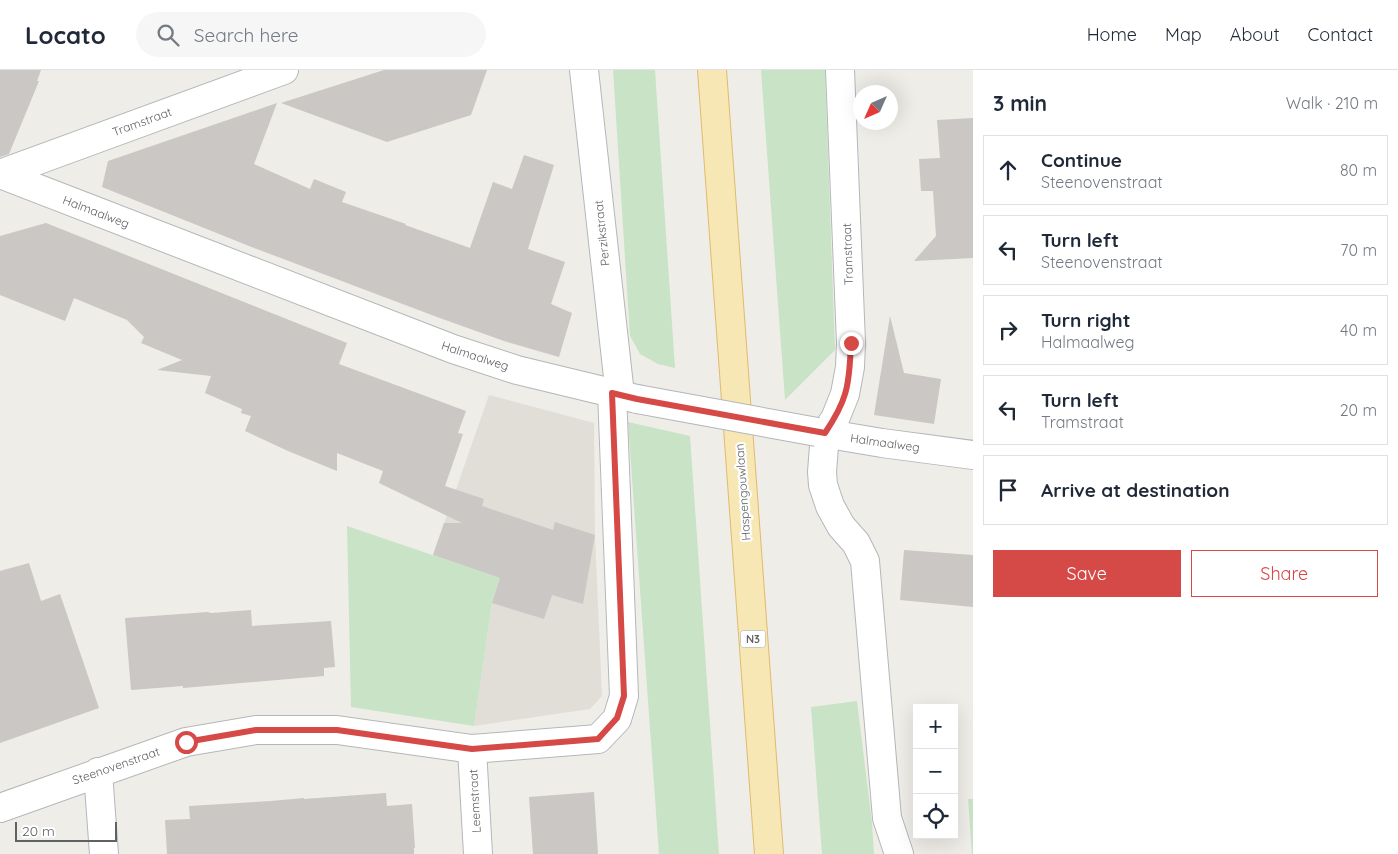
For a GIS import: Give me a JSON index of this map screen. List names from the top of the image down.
{
  "streets": {
    "main road": ["Haspengouwlaan", "N3"],
    "street": [
      "Tramstraat",
      "Halmaalweg",
      "Perzikstraat",
      "Steenovenstraat",
      "Leemstraat"
    ]
  },
  "crossings": [
    ["Tramstraat", "Halmaalweg"],
    ["Halmaalweg", "Perzikstraat"],
    ["Halmaalweg", "Steenovenstraat"],
    ["Perzikstraat", "Steenovenstraat"],
    ["Steenovenstraat", "Leemstraat"]
  ],
  "scale_bar": "20 m",
  "north": "bottom left",
  "page": {
    "header": "Locato",
    "search": "Search here",
    "nav": [
      "Home",
      "Map",
      "About",
      "Contact"
    ],
    "heading": ["3 min", "Walk · 210 m"],
    "list": [
      ["Continue", "Steenovenstraat", "80 m"],
      ["Turn left", "Steenovenstraat", "70 m"],
      ["Turn right", "Halmaalweg", "40 m"],
      ["Turn left", "Tramstraat", "20 m"],
      "Arrive at destination"
    ],
    "buttons": ["Save", "Share"],
    "map_buttons": ["+", "−"],
    "scale": "20 m"
  }
}
